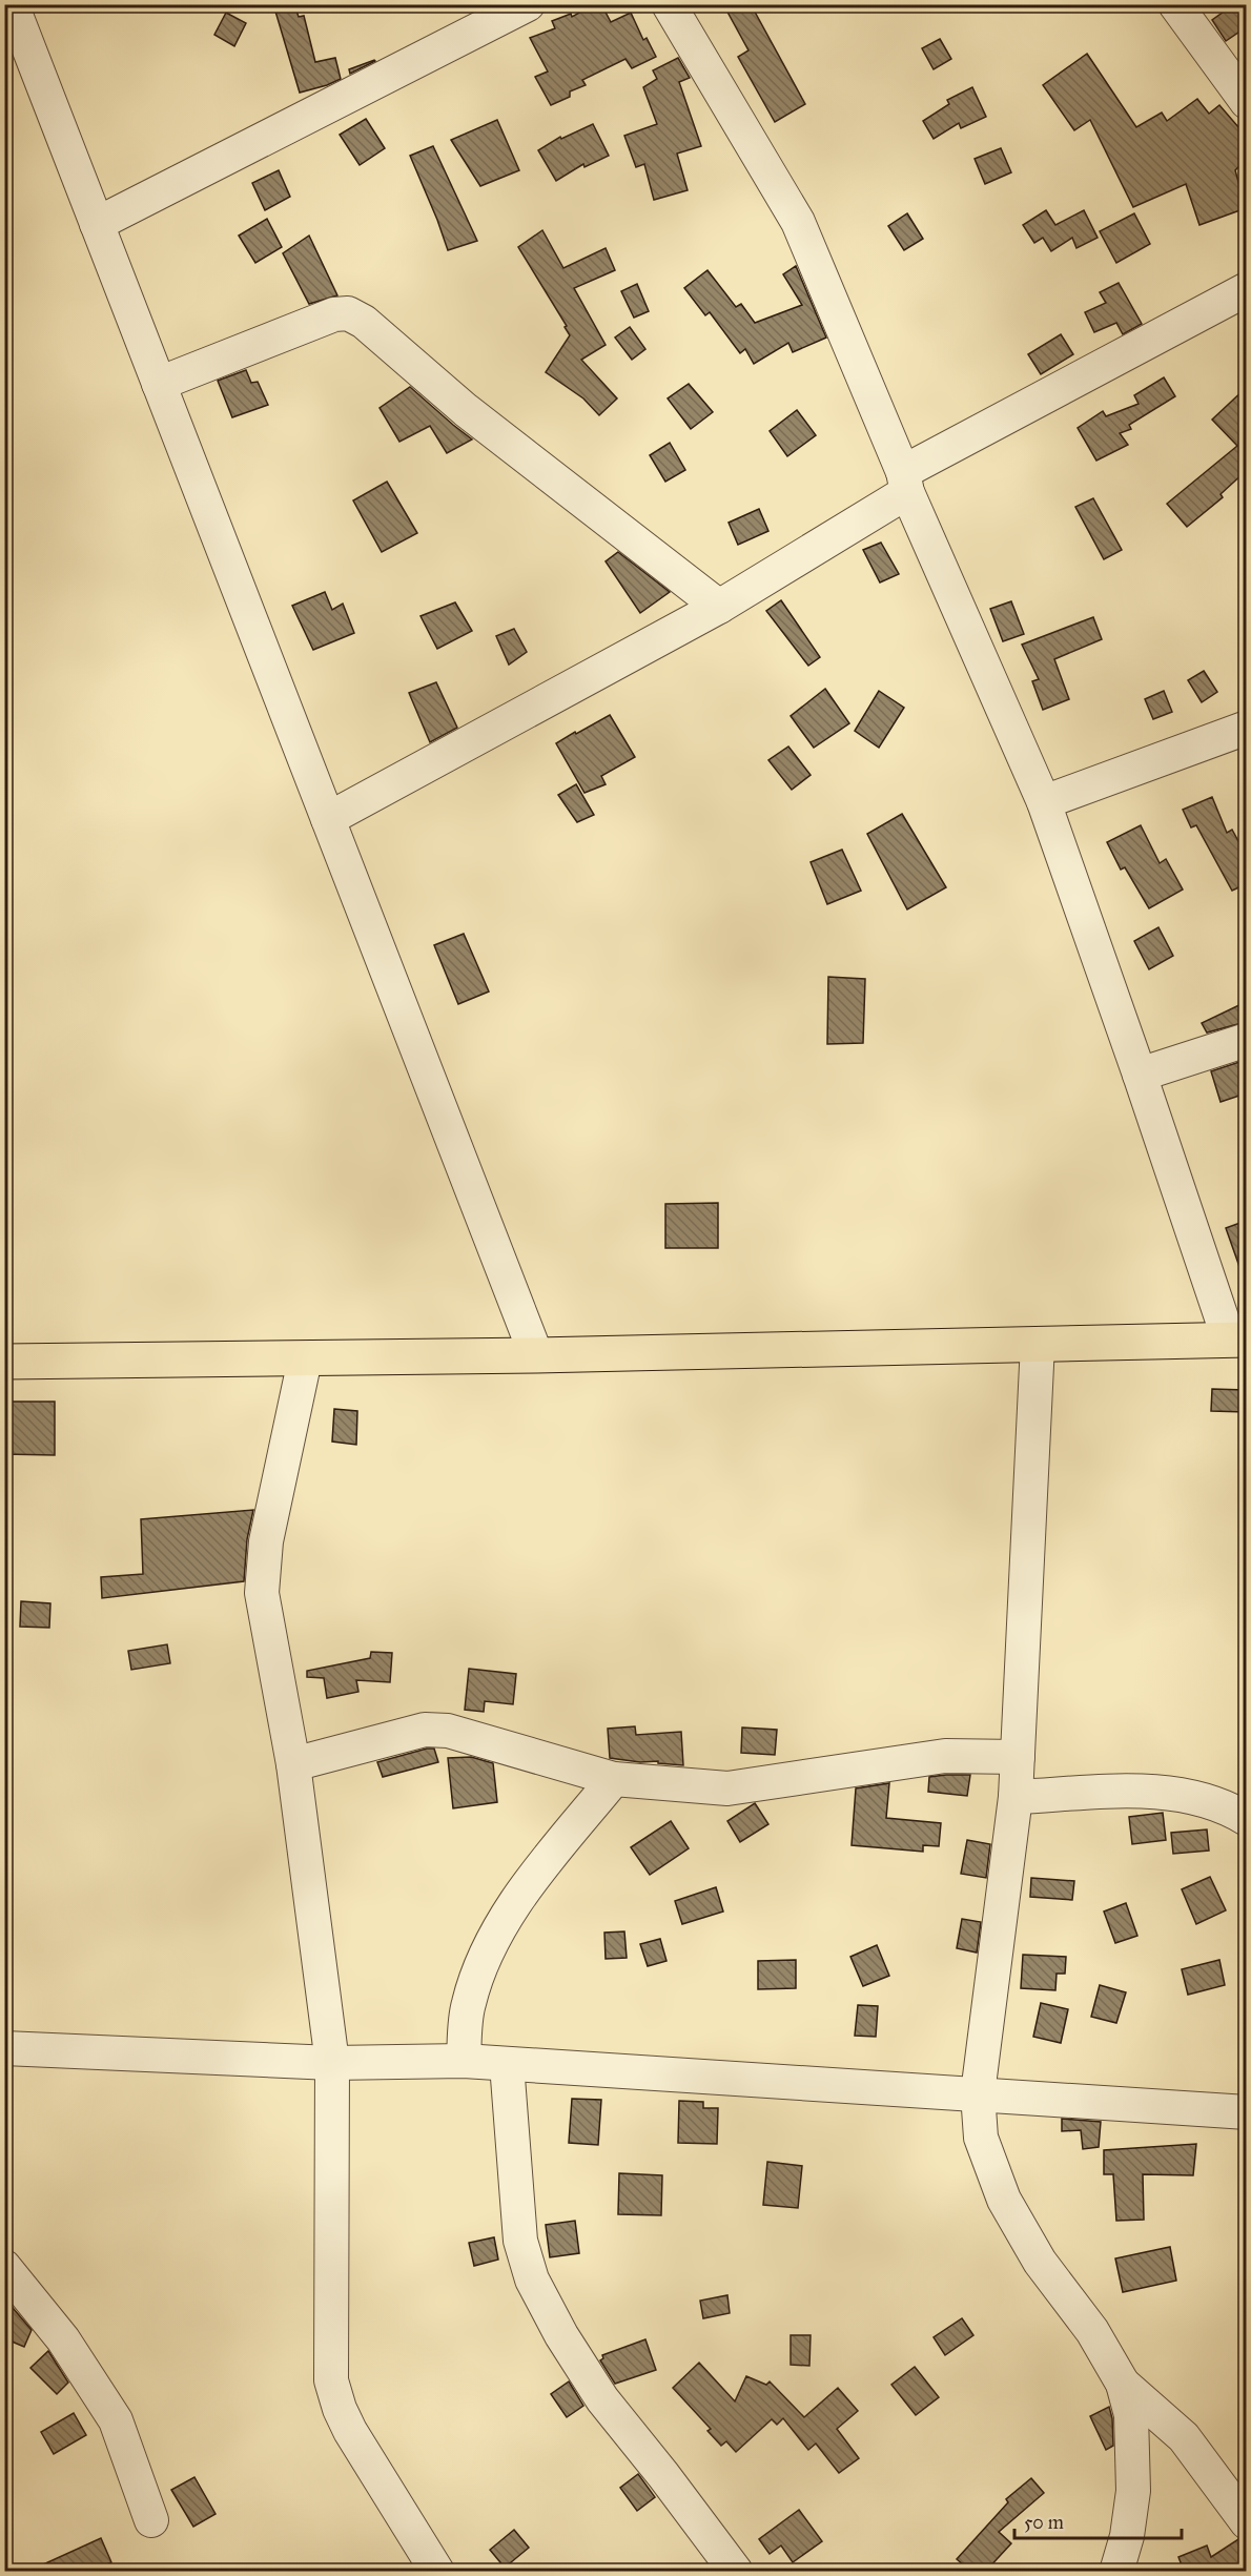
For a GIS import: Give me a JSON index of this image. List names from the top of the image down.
{
  "scale_bar": "50 m"
}
